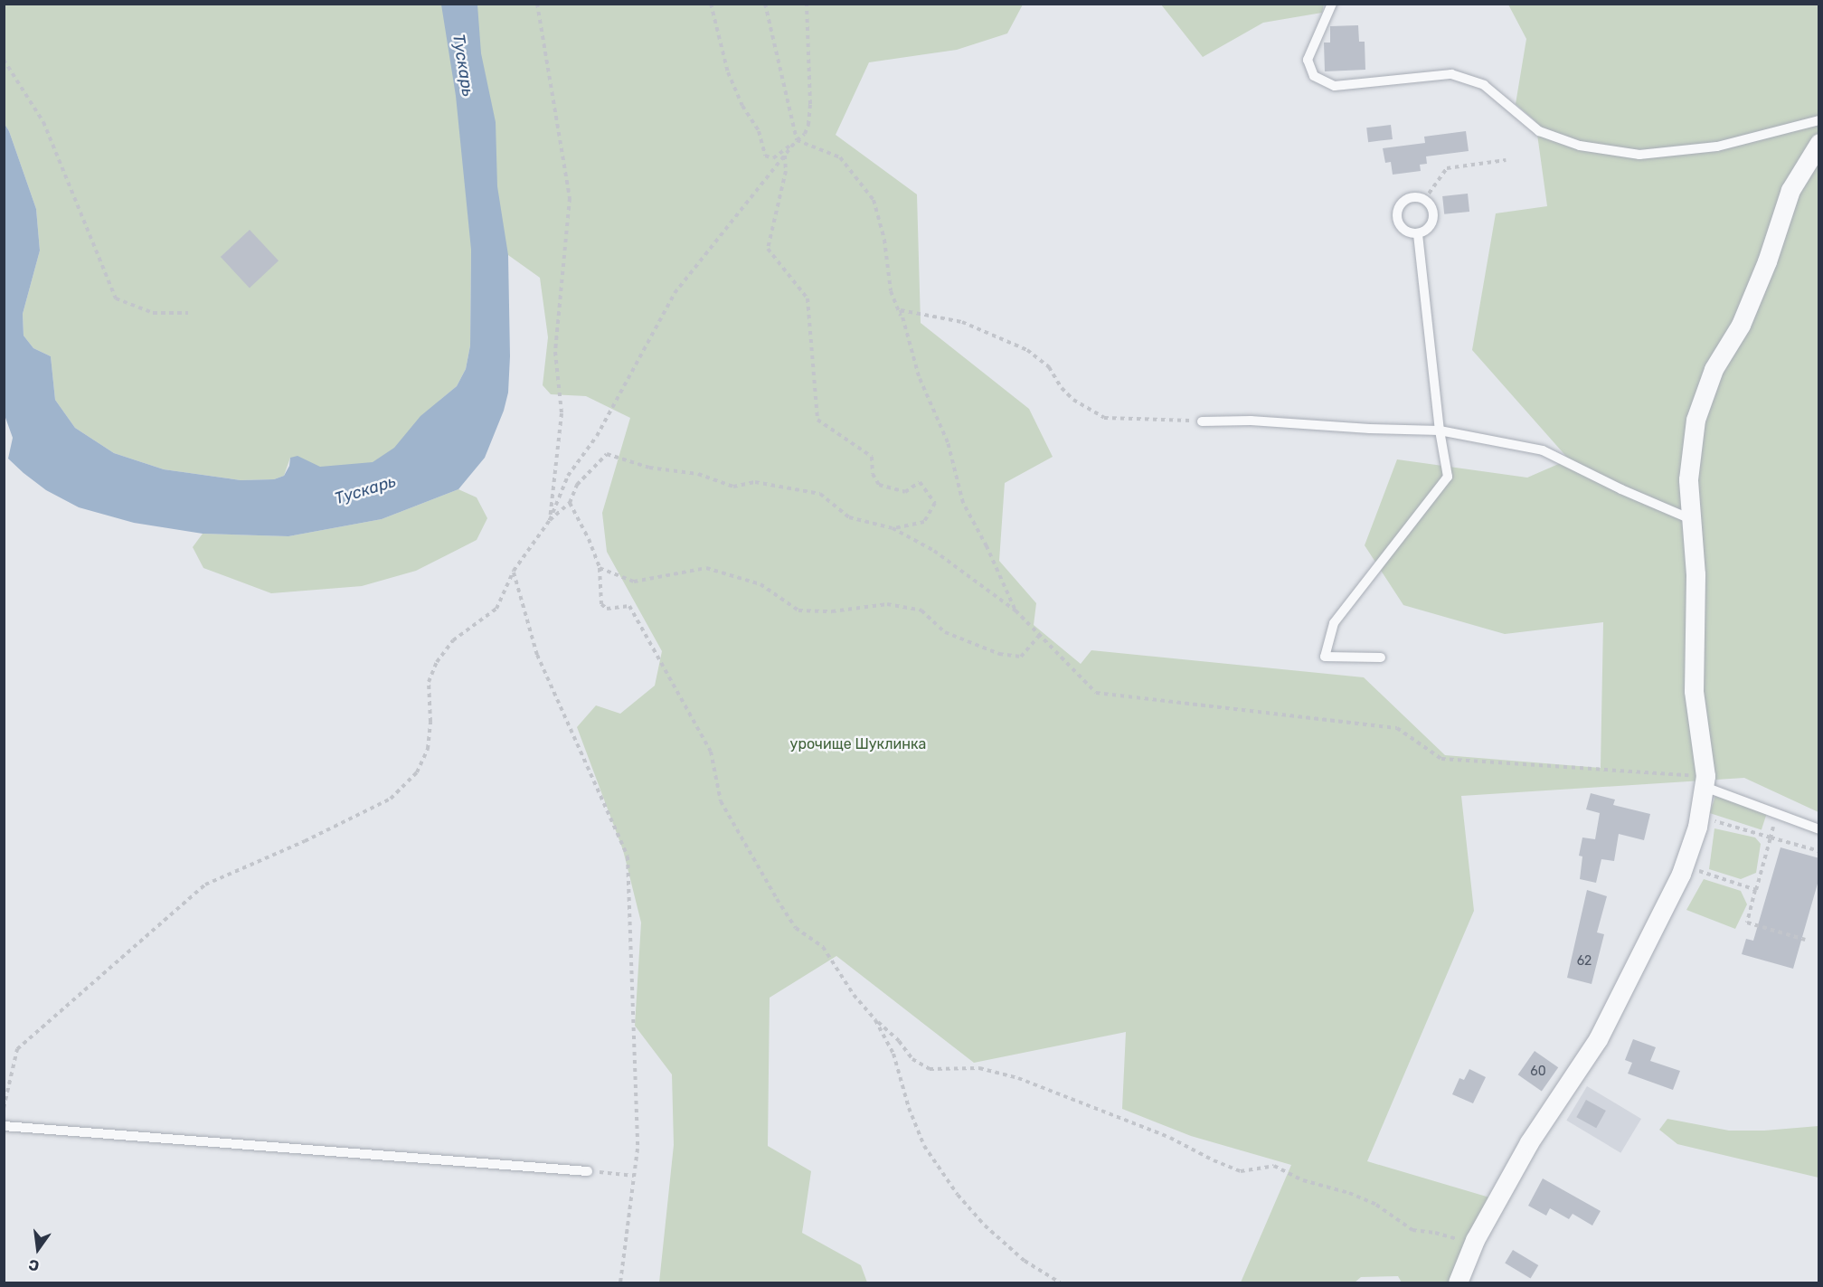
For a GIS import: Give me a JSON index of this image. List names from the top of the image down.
{
  "water": ["Тускарь"],
  "parks": ["урочище Шуклинка"],
  "house_numbers": ["62", "60"],
  "north": "bottom"
}
